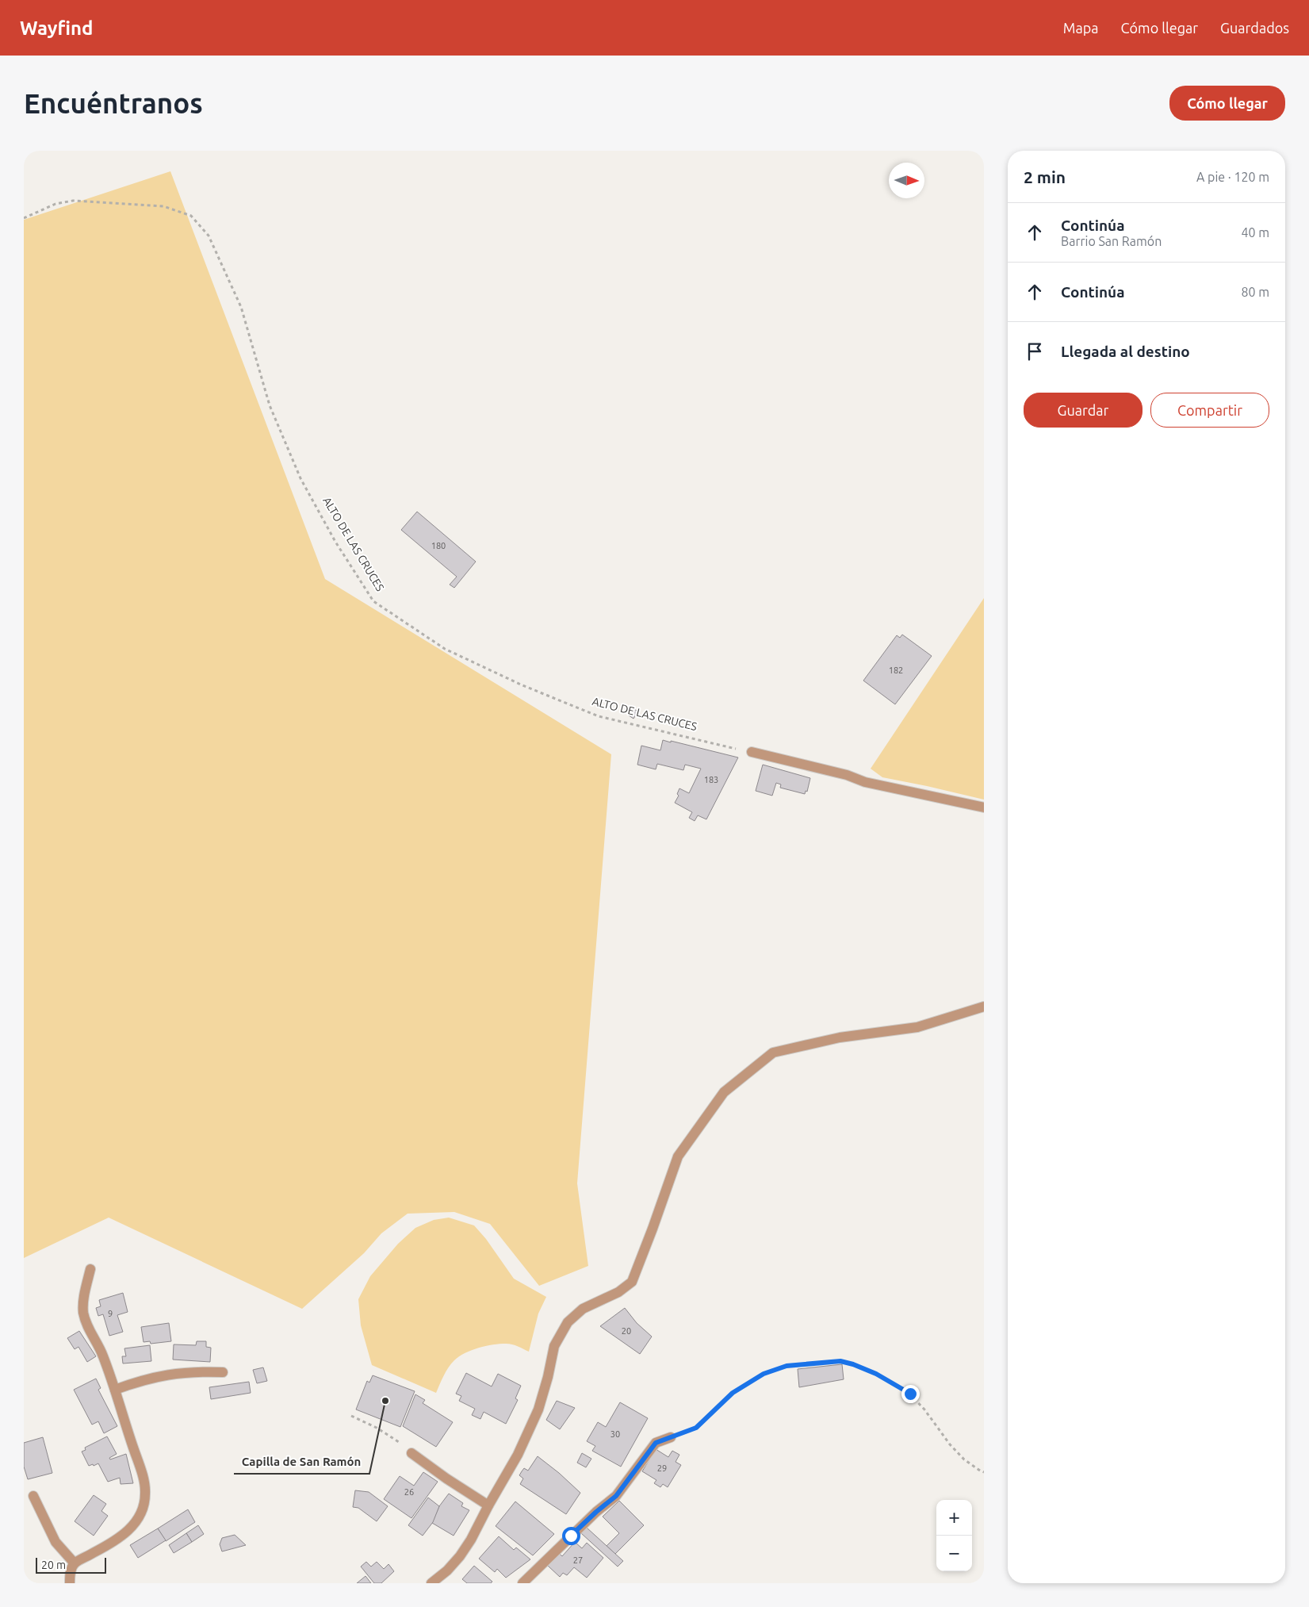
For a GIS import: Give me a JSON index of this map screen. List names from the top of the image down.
{
  "streets": {
    "path": ["ALTO DE LAS CRUCES"]
  },
  "places": ["Capilla de San Ramón"],
  "house_numbers": [
    "180",
    "182",
    "183",
    "9",
    "20",
    "30",
    "29",
    "26",
    "27"
  ],
  "scale_bar": "20 m",
  "north": "right",
  "page": {
    "header": "Wayfind",
    "nav": ["Mapa", "Cómo llegar", "Guardados"],
    "buttons": [
      "Cómo llegar",
      ["Guardar", "Compartir"]
    ],
    "title": "Encuéntranos",
    "heading": ["2 min", "A pie · 120 m"],
    "list": [
      ["Continúa", "Barrio San Ramón", "40 m"],
      ["Continúa", "80 m"],
      "Llegada al destino"
    ],
    "map_buttons": ["+", "−"],
    "scale": "20 m"
  }
}
